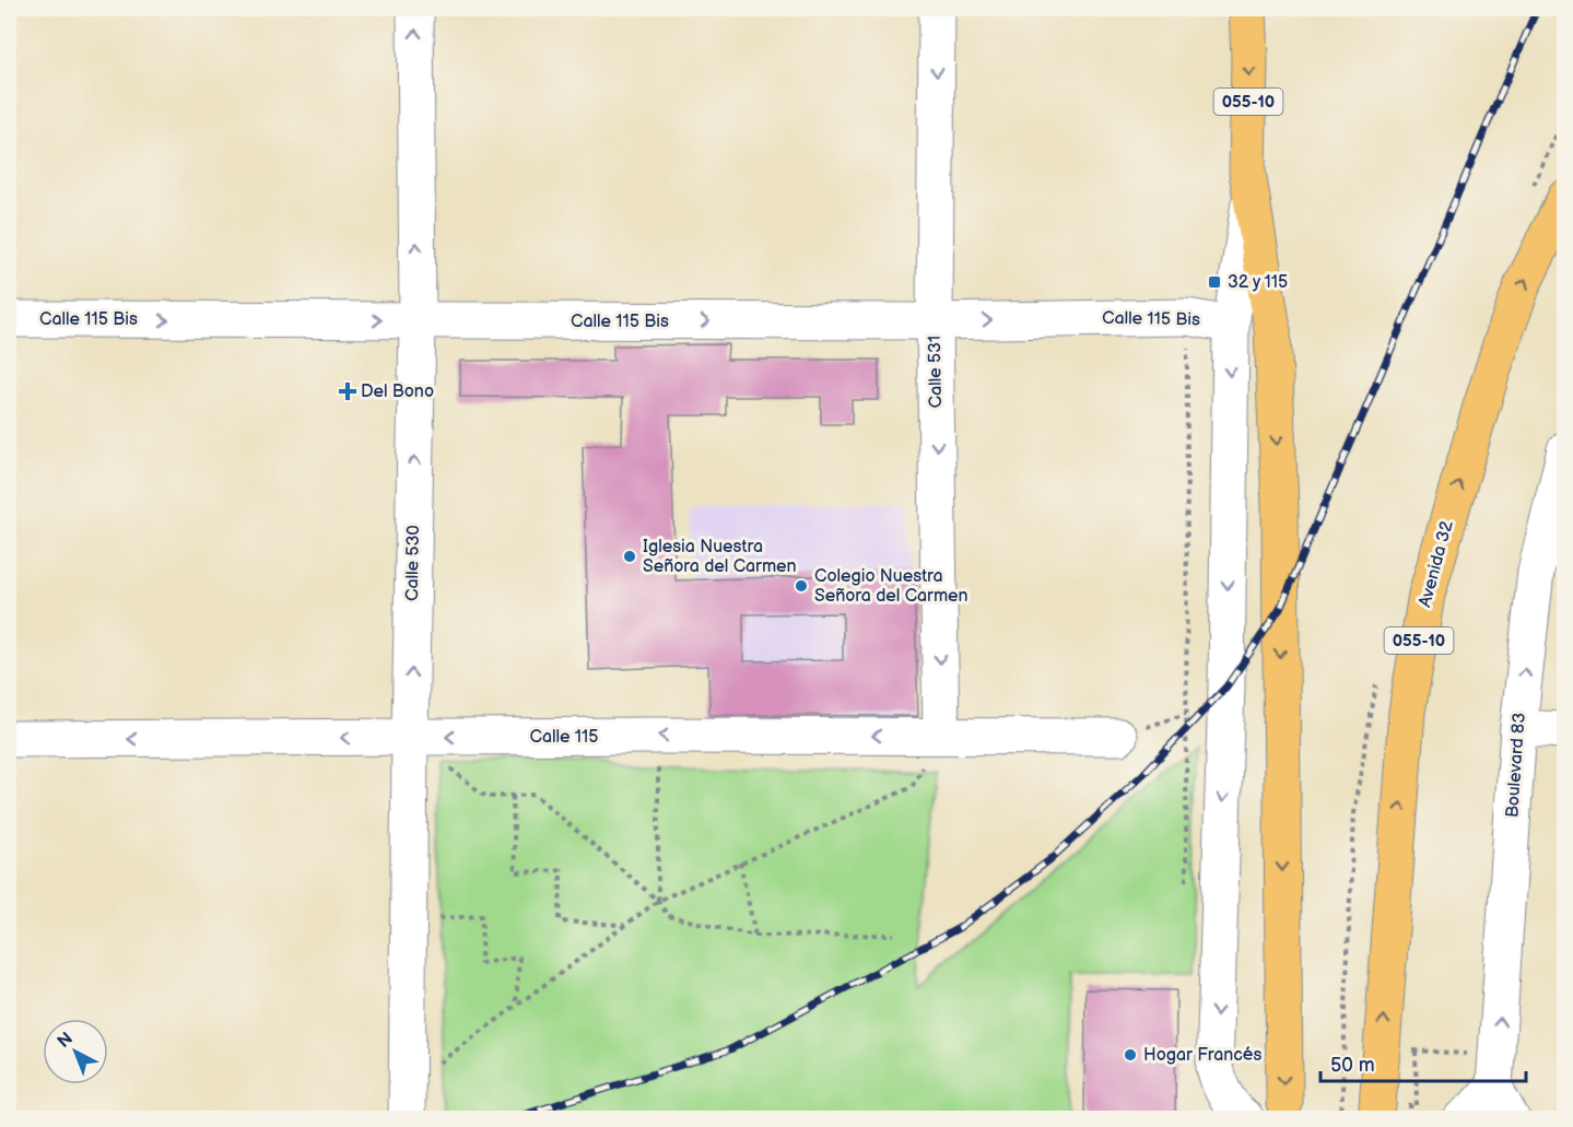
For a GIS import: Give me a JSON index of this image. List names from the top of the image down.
{
  "streets": {
    "highway": ["055-10", "Avenida 32"],
    "street": [
      "Calle 115 Bis",
      "Calle 531",
      "Calle 530",
      "Calle 115",
      "Boulevard 83"
    ]
  },
  "crossings": [
    ["Calle 115 Bis", "Calle 531"],
    ["Calle 115 Bis", "Calle 530"],
    ["Calle 531", "Calle 115"],
    ["Calle 530", "Calle 115"]
  ],
  "one_way": ["Calle 115 Bis", "Calle 530", "Calle 115"],
  "places": {
    "transit": ["32 y 115"],
    "health": ["Del Bono"],
    "other": ["Iglesia Nuestra Señora del Carmen", "Colegio Nuestra Señora del Carmen", "Hogar Francés"]
  },
  "scale_bar": "50 m",
  "north": "top left"
}
